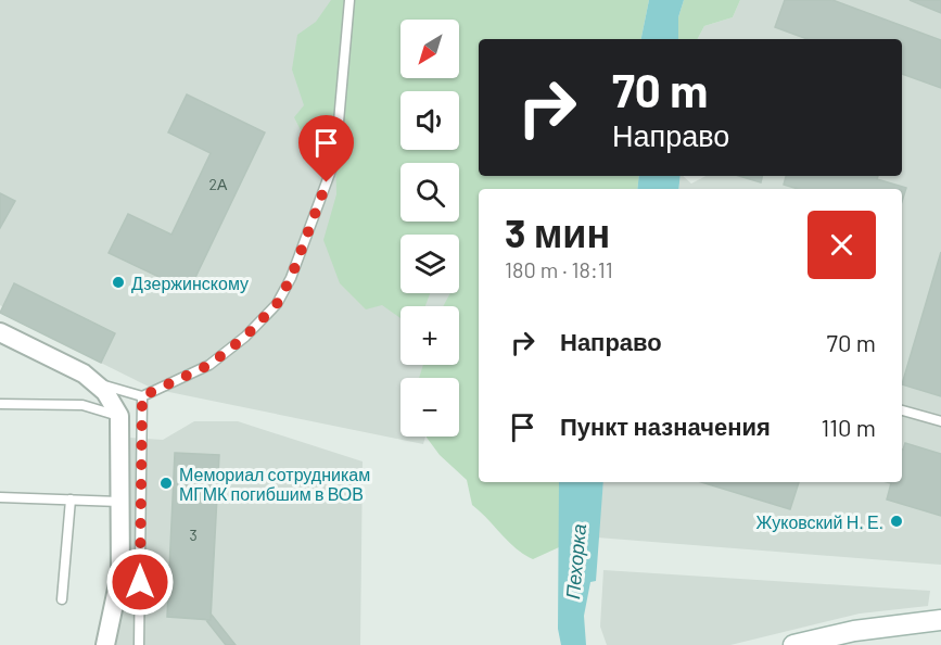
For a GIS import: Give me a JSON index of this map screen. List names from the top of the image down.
{
  "water": ["Пехорка"],
  "places": ["Дзержинскому", "Мемориал сотрудникам МГМК погибшим в ВОВ", "Жуковский Н. Е."],
  "house_numbers": ["2А", "3"],
  "north": "bottom left",
  "page": {
    "map_buttons": ["+", "−"],
    "turn": ["70 m", "Направо"],
    "heading": ["3 мин", "180 m · 18:11"],
    "list": [
      {
        "name": "Направо",
        "value": "70 m"
      },
      {
        "name": "Пункт назначения",
        "value": "110 m"
      }
    ]
  }
}
